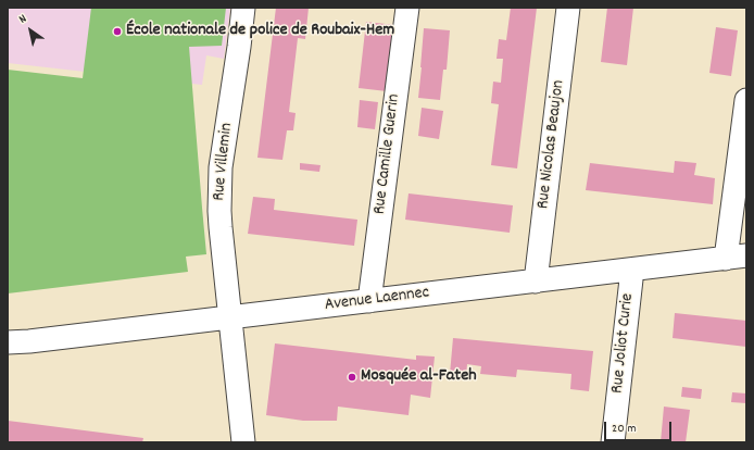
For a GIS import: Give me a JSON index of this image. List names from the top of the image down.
{
  "streets": {
    "street": [
      "Rue Nicolas Beaujon",
      "Rue Camille Guerin",
      "Rue Villemin",
      "Avenue Laennec",
      "Rue Joliot Curie"
    ]
  },
  "crossings": [
    ["Rue Nicolas Beaujon", "Avenue Laennec"],
    ["Rue Camille Guerin", "Avenue Laennec"],
    ["Rue Villemin", "Avenue Laennec"],
    ["Avenue Laennec", "Rue Joliot Curie"]
  ],
  "places": ["École nationale de police de Roubaix-Hem", "Mosquée al-Fateh"],
  "scale_bar": "20 m",
  "north": "top left"
}
